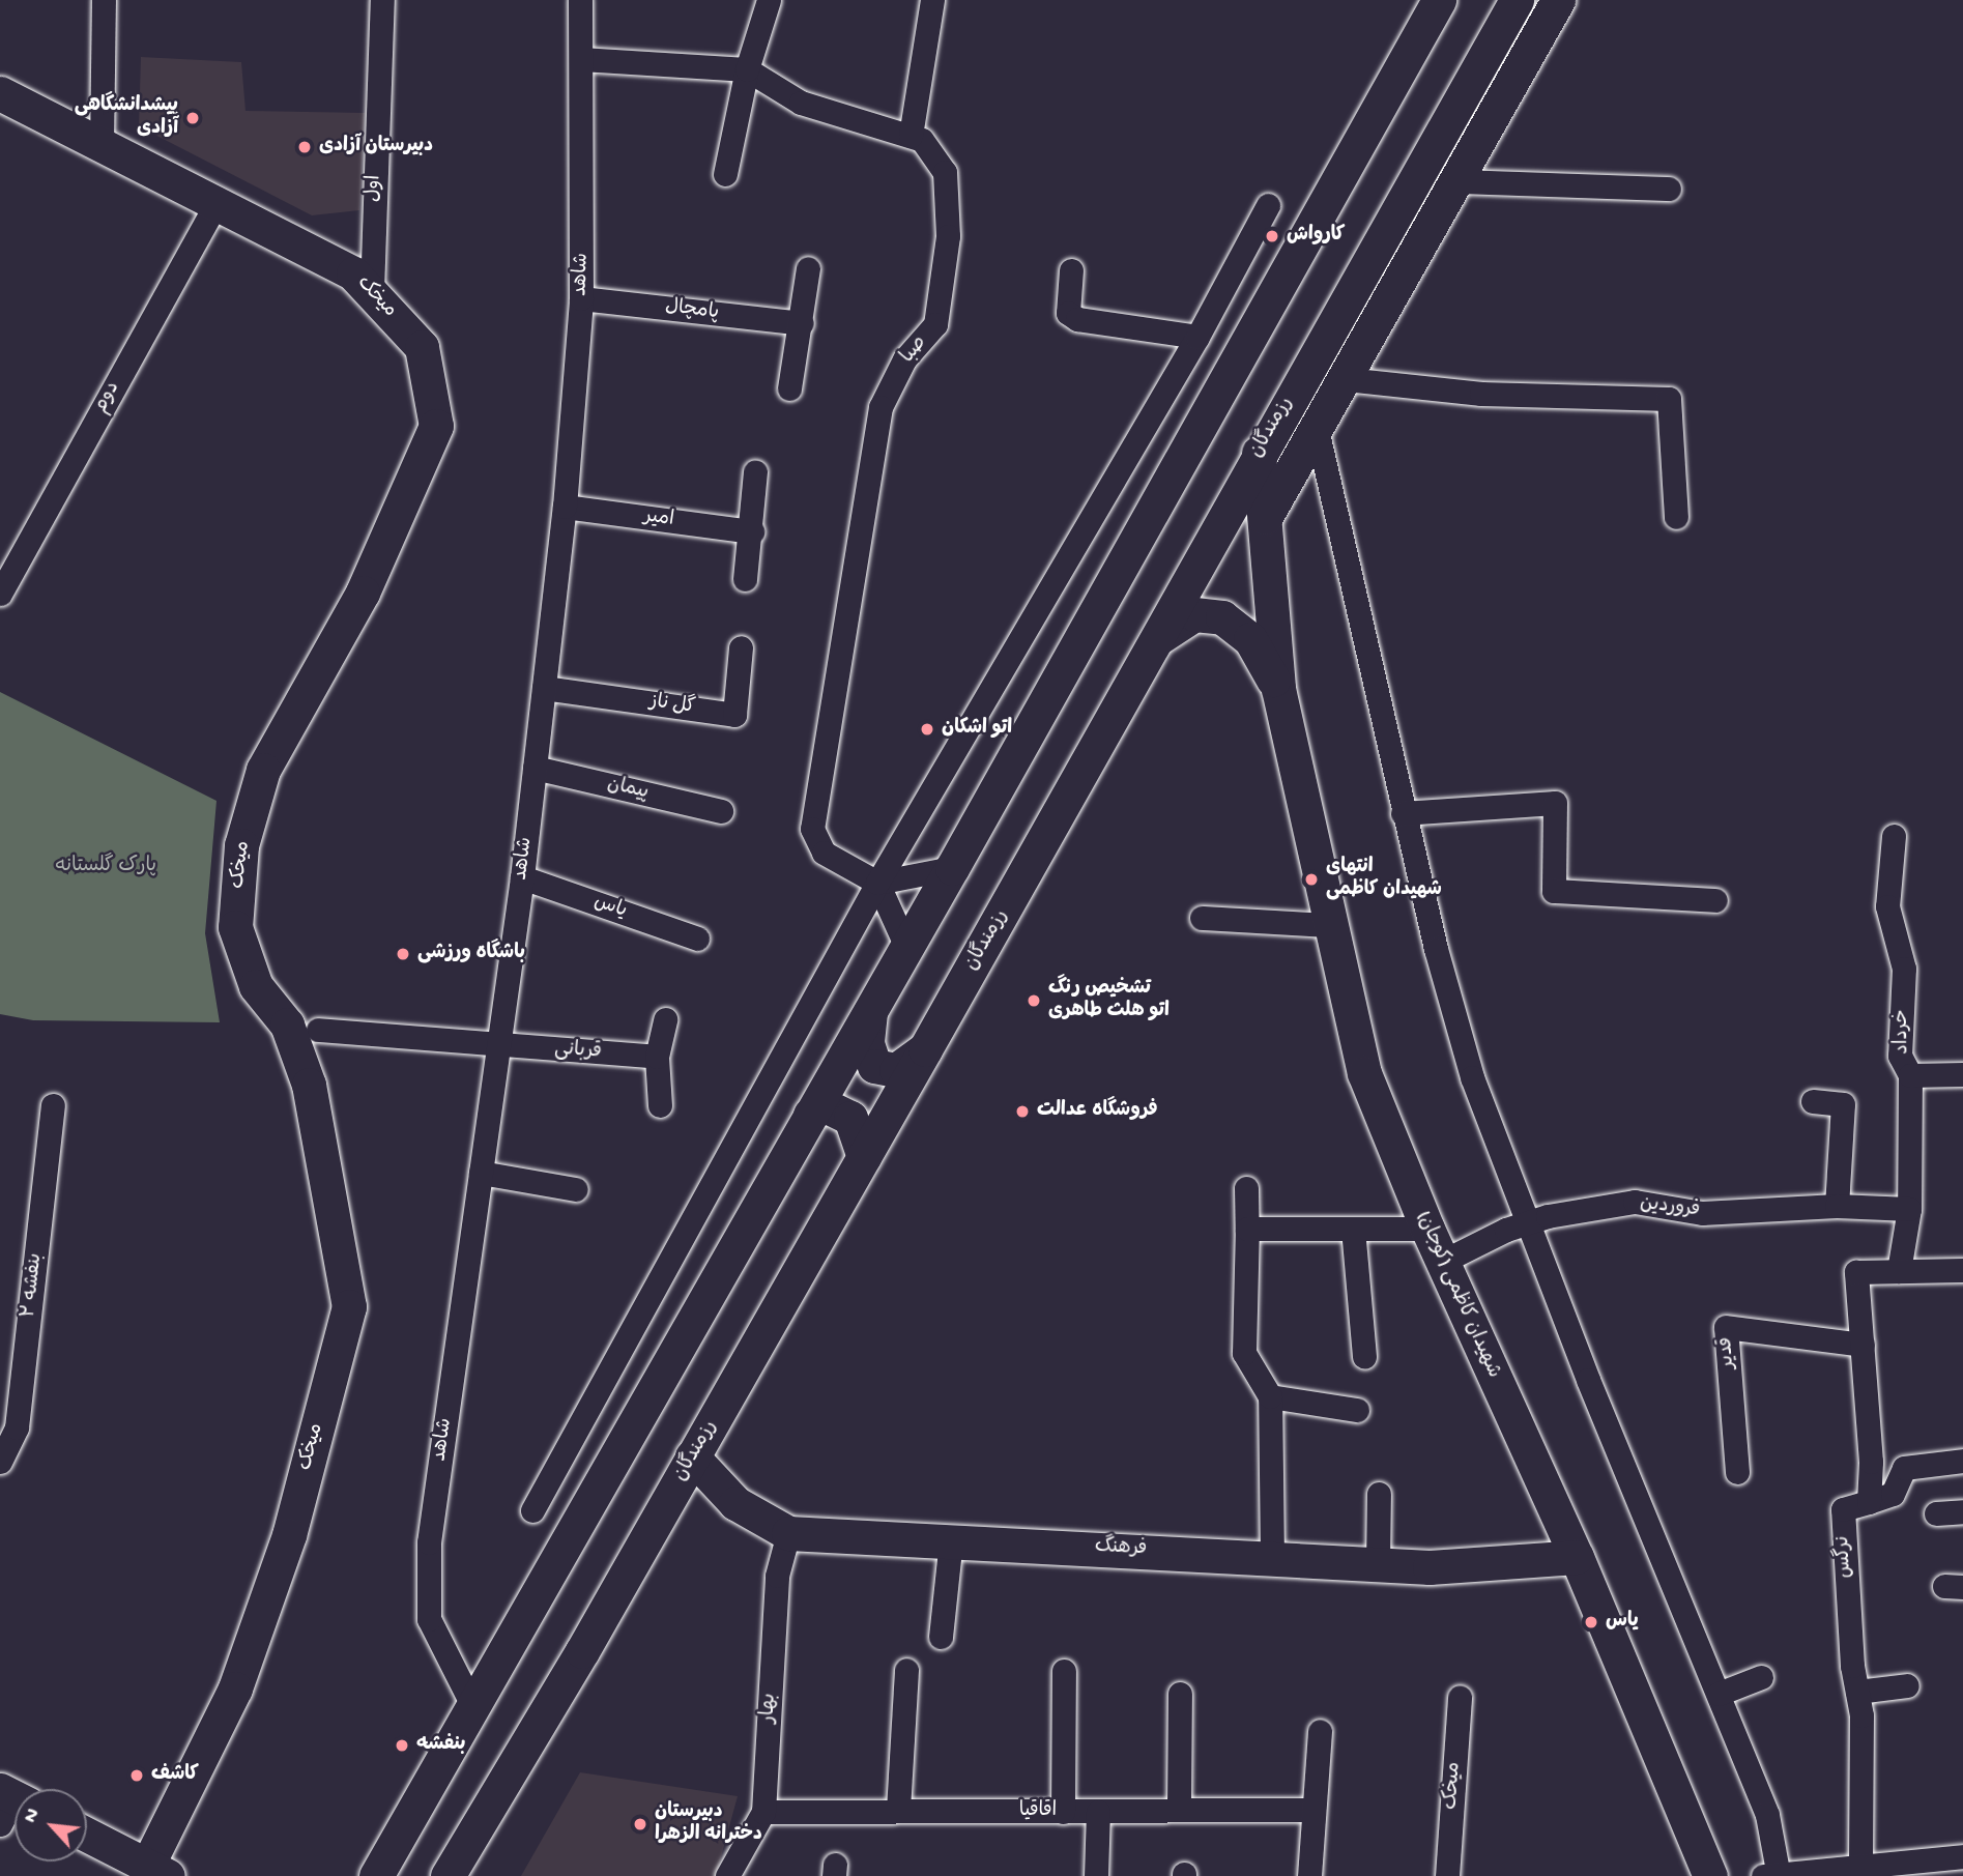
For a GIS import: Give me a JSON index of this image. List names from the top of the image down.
{
  "streets": {
    "main road": [
      "میخک",
      "رزمندگان",
      "شهیدان کاظمی (کوجان)",
      "فرهنگ"
    ],
    "street": [
      "اول",
      "شاهد",
      "پامچال",
      "صبا",
      "دوم",
      "امیر",
      "گل ناز",
      "پیمان",
      "یاس",
      "خرداد",
      "قربانی",
      "فروردین",
      "بنفشه ۲",
      "قدیر",
      "نرگس",
      "بهار",
      "اقاقیا"
    ]
  },
  "crossings": [
    ["اول", "میخک"],
    ["شاهد", "پامچال"],
    ["شاهد", "صبا"],
    ["شاهد", "امیر"],
    ["شاهد", "گل ناز"],
    ["شاهد", "پیمان"],
    ["شاهد", "یاس"],
    ["شاهد", "قربانی"],
    ["میخک", "دوم"],
    ["رزمندگان", "فرهنگ"],
    ["خرداد", "فروردین"],
    ["فروردین", "شهیدان کاظمی (کوجان)"],
    ["شهیدان کاظمی (کوجان)", "فرهنگ"],
    ["فرهنگ", "بهار"],
    ["بهار", "اقاقیا"]
  ],
  "parks": ["پارک گلستانه"],
  "places": [
    "پیشدانشگاهی آزادی",
    "دبیرستان آزادی",
    "کارواش",
    "اتو اشکان",
    "انتهای شهیدان کاظمی",
    "باشگاه ورزشی",
    "تشخیص رنگ اتو هلث طاهری",
    "فروشگاه عدالت",
    "یاس",
    "بنفشه",
    "کاشف",
    "دبيرستان دخترانه الزهرا"
  ],
  "north": "top left"
}
